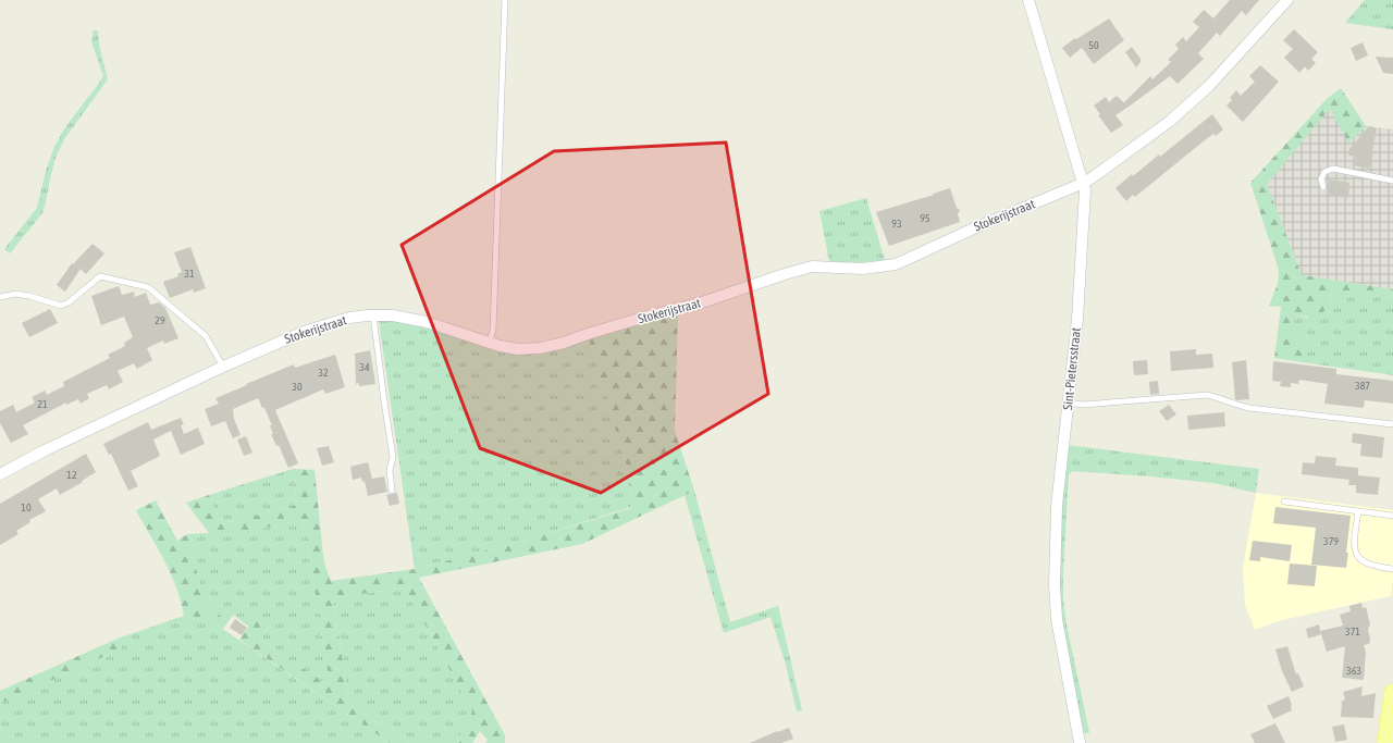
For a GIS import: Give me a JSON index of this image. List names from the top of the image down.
{
  "streets": {
    "street": ["Stokerijstraat", "Sint-Pietersstraat"]
  },
  "crossings": [
    ["Stokerijstraat", "Sint-Pietersstraat"]
  ],
  "house_numbers": [
    "50",
    "95",
    "93",
    "31",
    "29",
    "34",
    "32",
    "387",
    "30",
    "21",
    "12",
    "10",
    "379",
    "371",
    "363"
  ]
}
